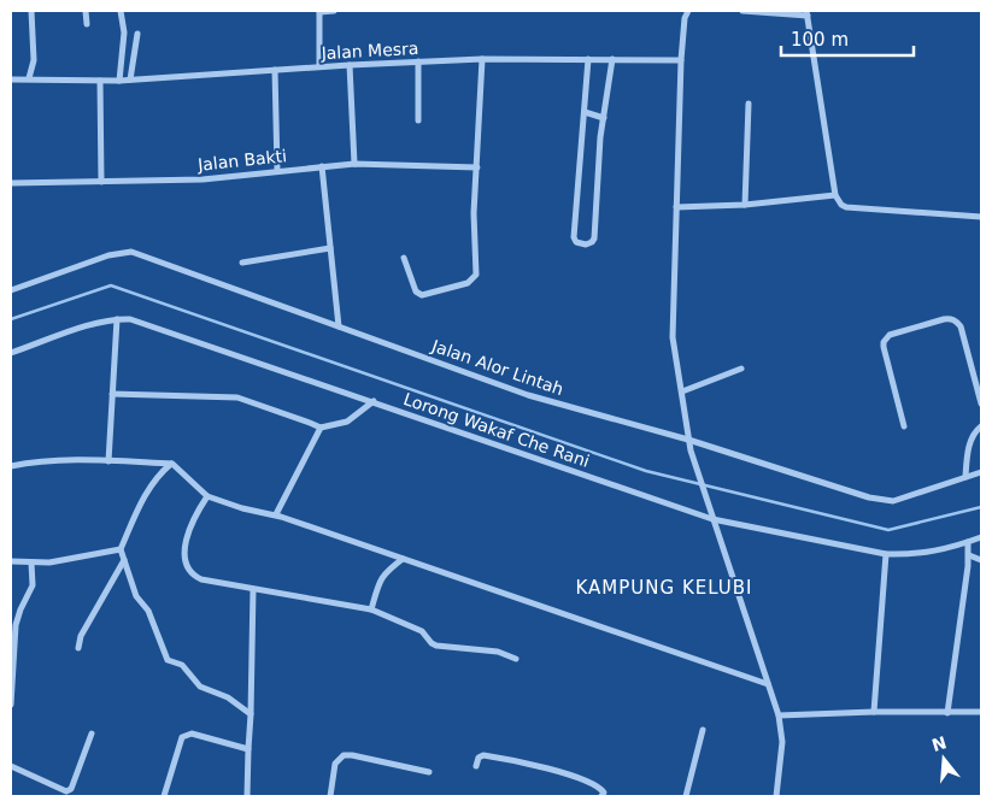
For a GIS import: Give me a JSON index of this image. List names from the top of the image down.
{
  "streets": {
    "street": [
      "Jalan Mesra",
      "Jalan Bakti",
      "Jalan Alor Lintah",
      "Lorong Wakaf Che Rani"
    ]
  },
  "districts": ["KAMPUNG KELUBI"],
  "scale_bar": "100 m",
  "north": "top"
}
